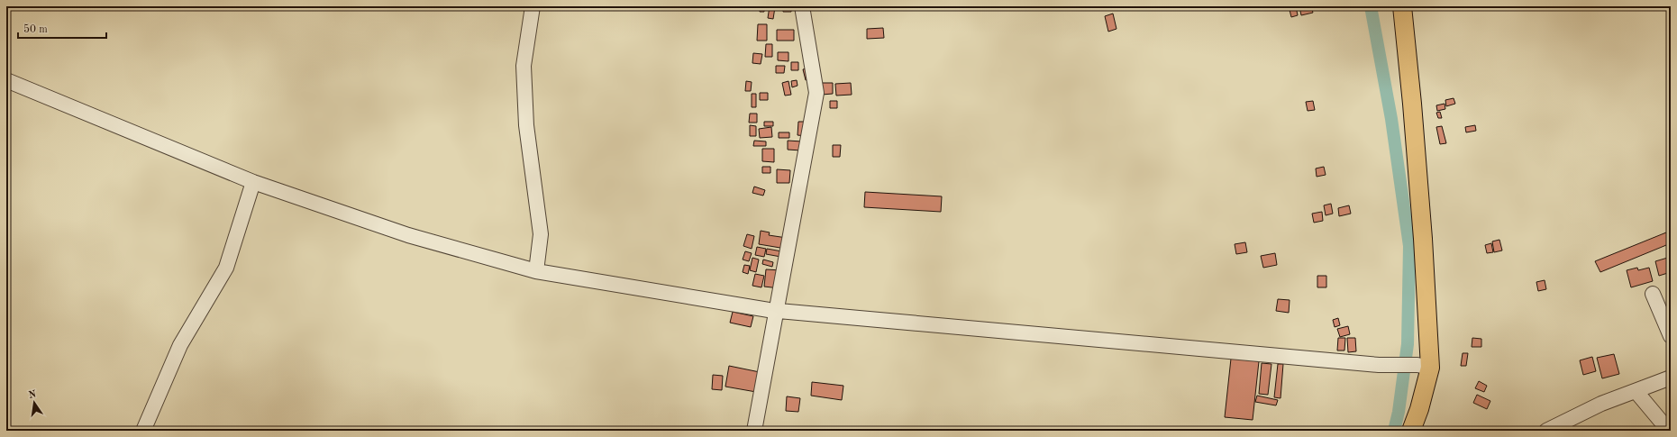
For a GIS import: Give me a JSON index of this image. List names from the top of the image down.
{
  "scale_bar": "50 m",
  "north": "top"
}
